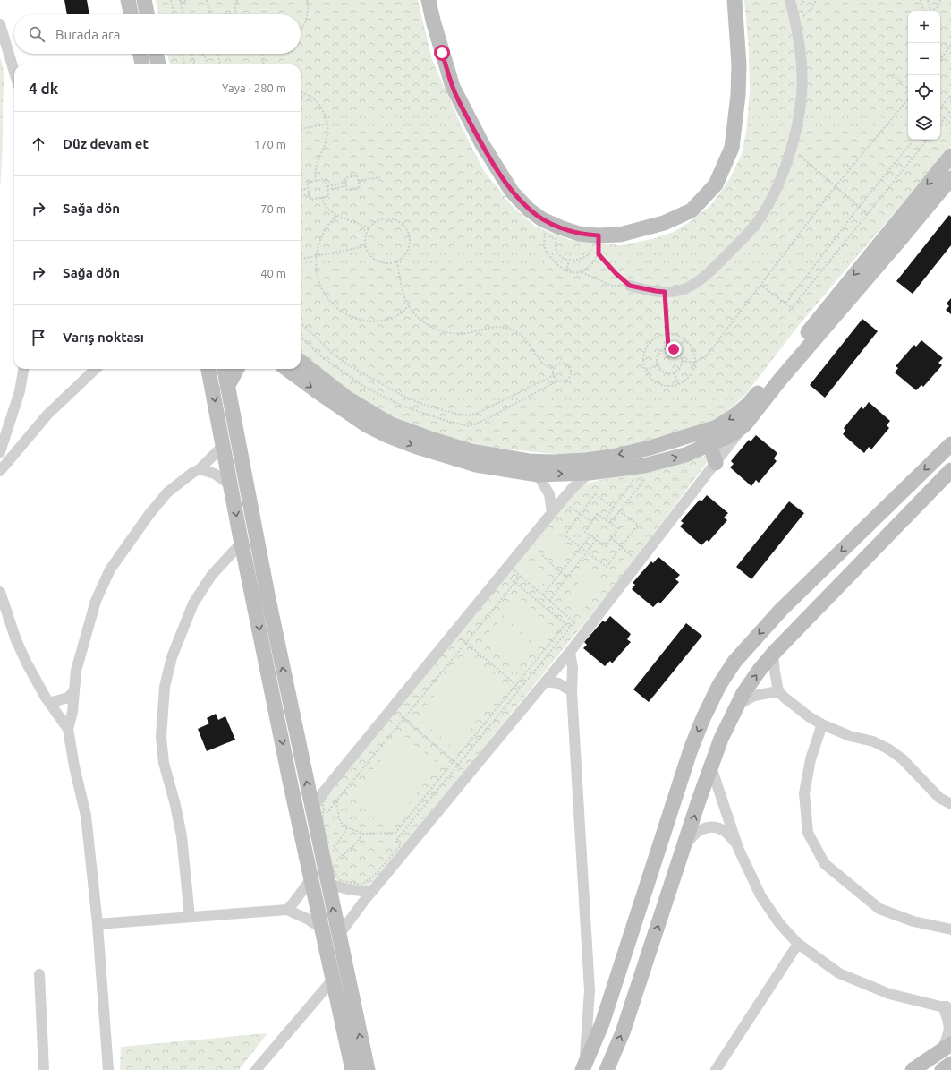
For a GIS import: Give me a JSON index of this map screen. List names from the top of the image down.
{
  "page": {
    "map_buttons": ["+", "−"],
    "search": "Burada ara",
    "heading": ["4 dk", "Yaya · 280 m"],
    "list": [
      ["Düz devam et", "170 m"],
      ["Sağa dön", "70 m"],
      ["Sağa dön", "40 m"],
      "Varış noktası"
    ]
  }
}
